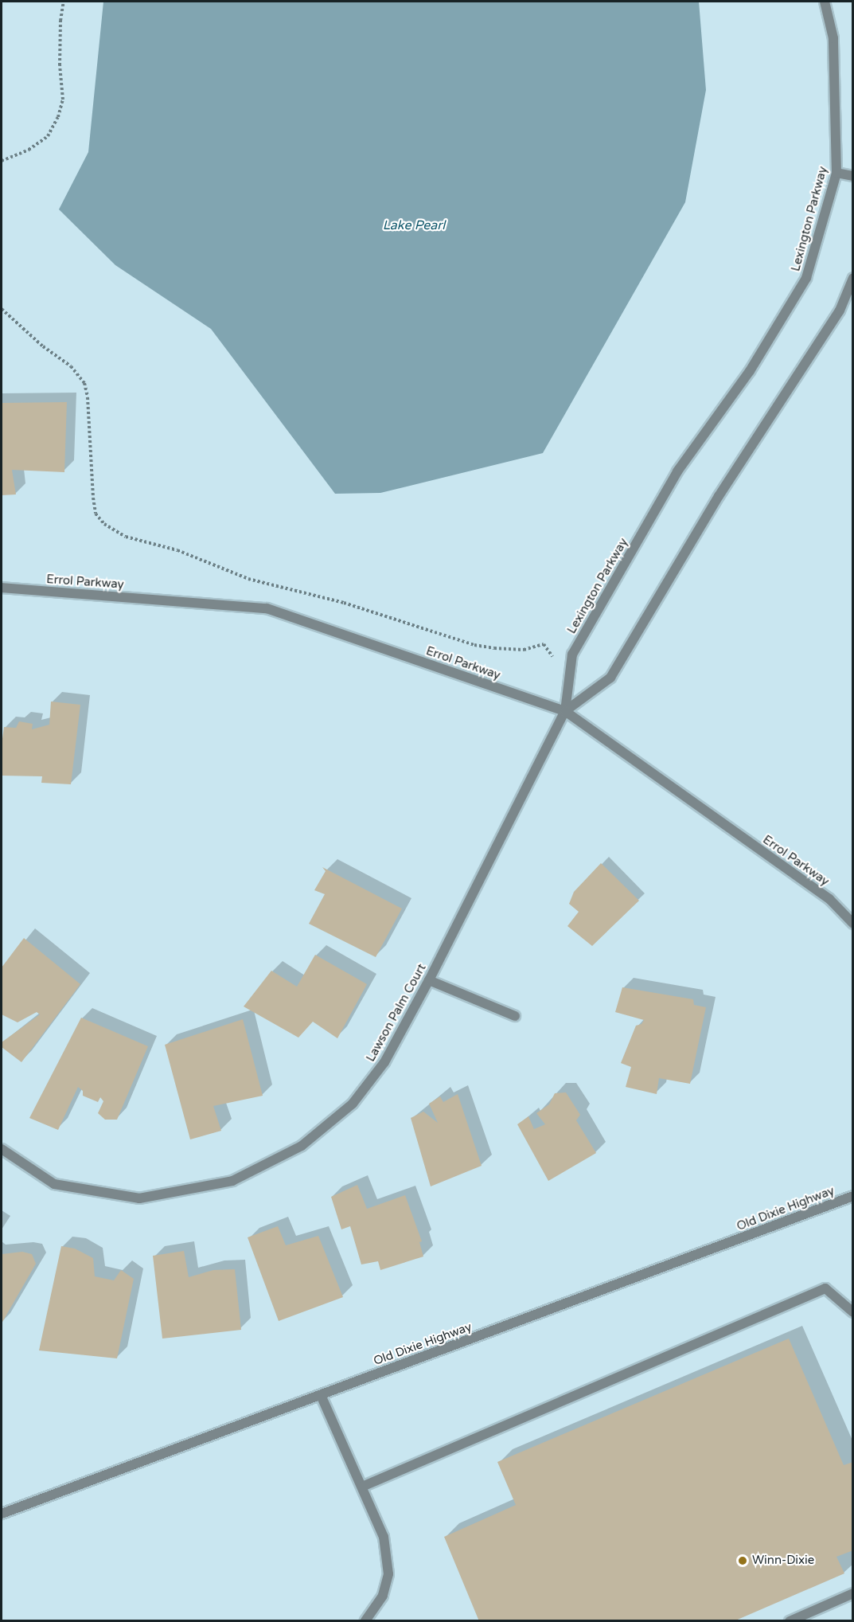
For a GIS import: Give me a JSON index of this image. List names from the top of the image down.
{
  "streets": {
    "street": [
      "Lexington Parkway",
      "Errol Parkway",
      "Lawson Palm Court",
      "Old Dixie Highway"
    ]
  },
  "crossings": [
    ["Lexington Parkway", "Errol Parkway"],
    ["Lexington Parkway", "Lawson Palm Court"],
    ["Errol Parkway", "Lawson Palm Court"]
  ],
  "water": ["Lake Pearl"],
  "places": ["Winn-Dixie"]
}
